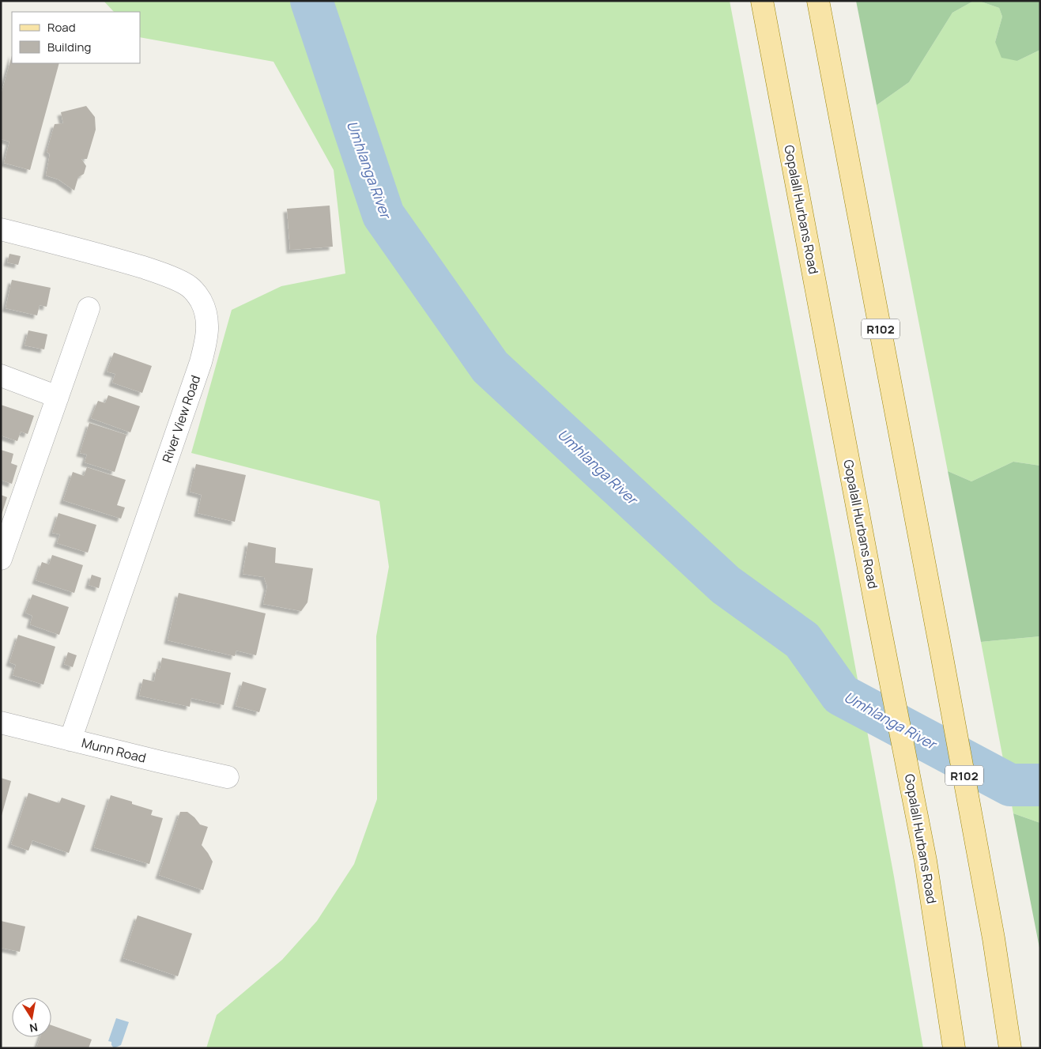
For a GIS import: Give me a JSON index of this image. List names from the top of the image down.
{
  "streets": {
    "main road": ["Gopalall Hurbans Road", "R102"],
    "street": ["River View Road", "Munn Road"]
  },
  "crossings": [
    ["River View Road", "Munn Road"]
  ],
  "water": ["Umhlanga River"],
  "legend": ["Road", "Building"],
  "north": "bottom"
}
